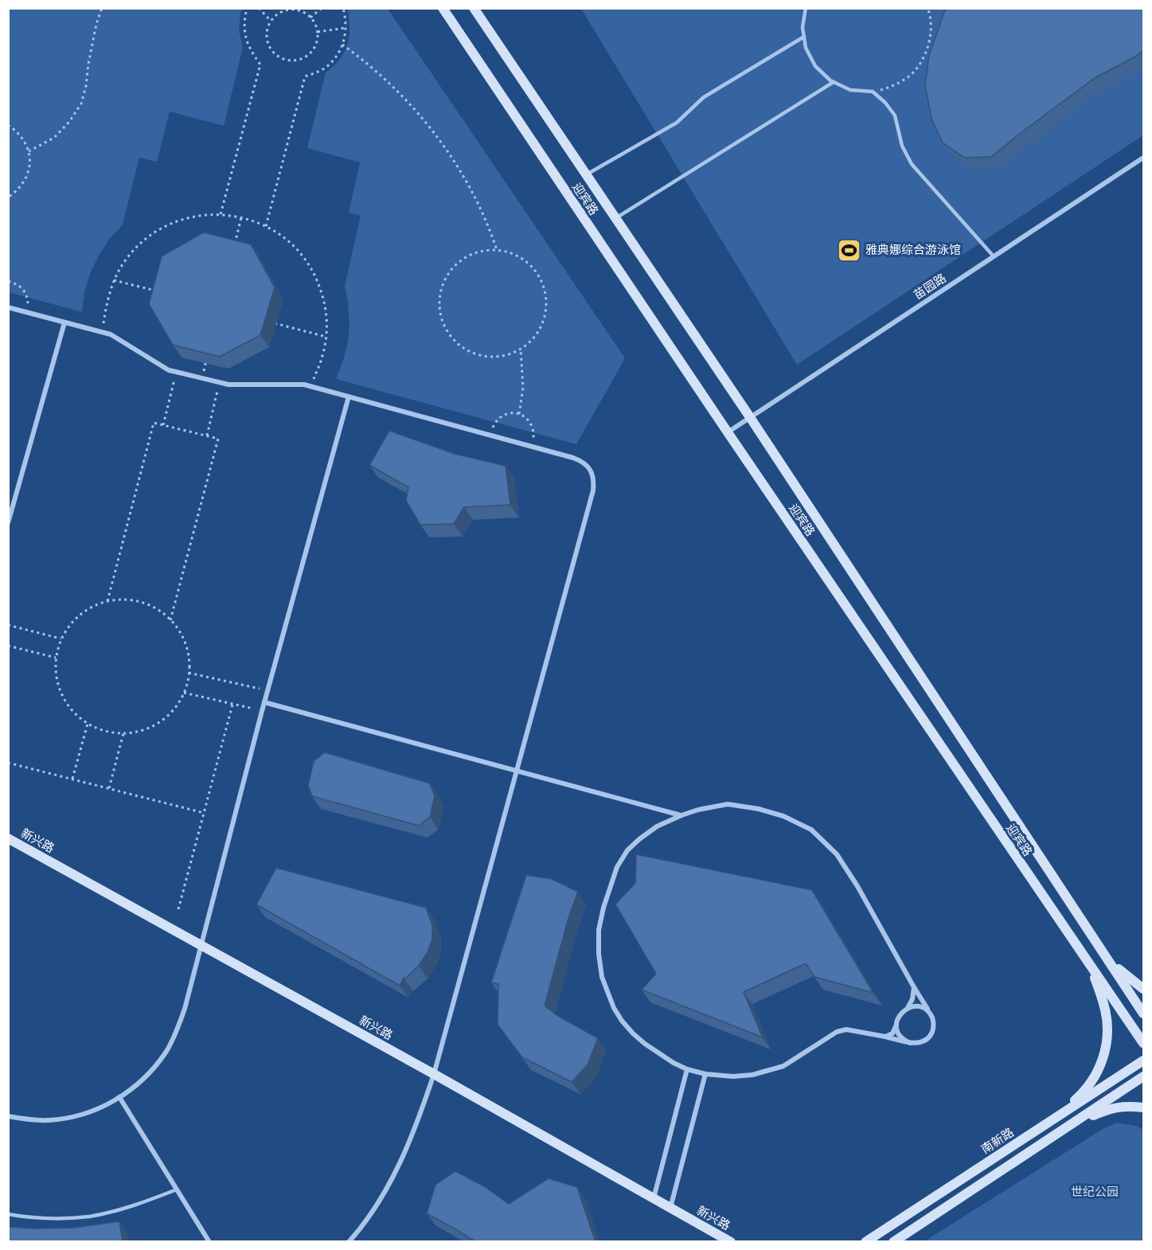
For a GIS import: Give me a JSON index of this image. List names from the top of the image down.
{
  "streets": {
    "main road": ["迎宾路", "新兴路", "南新路"],
    "street": ["苗园路"]
  },
  "crossings": [
    ["迎宾路", "苗园路"]
  ],
  "parks": ["世纪公园"],
  "places": {
    "sports": ["雅典娜综合游泳馆"]
  }
}
